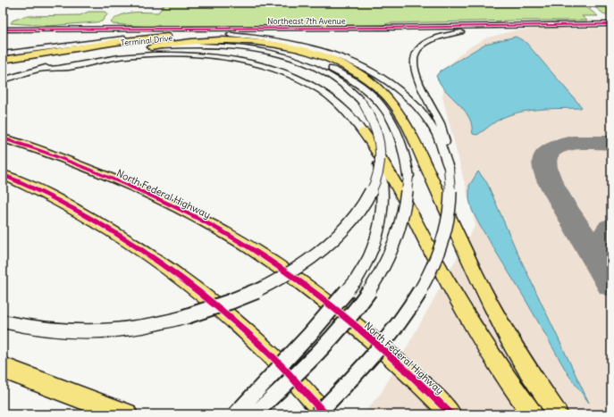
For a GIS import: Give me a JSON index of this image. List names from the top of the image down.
{
  "streets": {
    "main road": ["North Federal Highway"],
    "street": ["Northeast 7th Avenue", "Terminal Drive"]
  }
}
